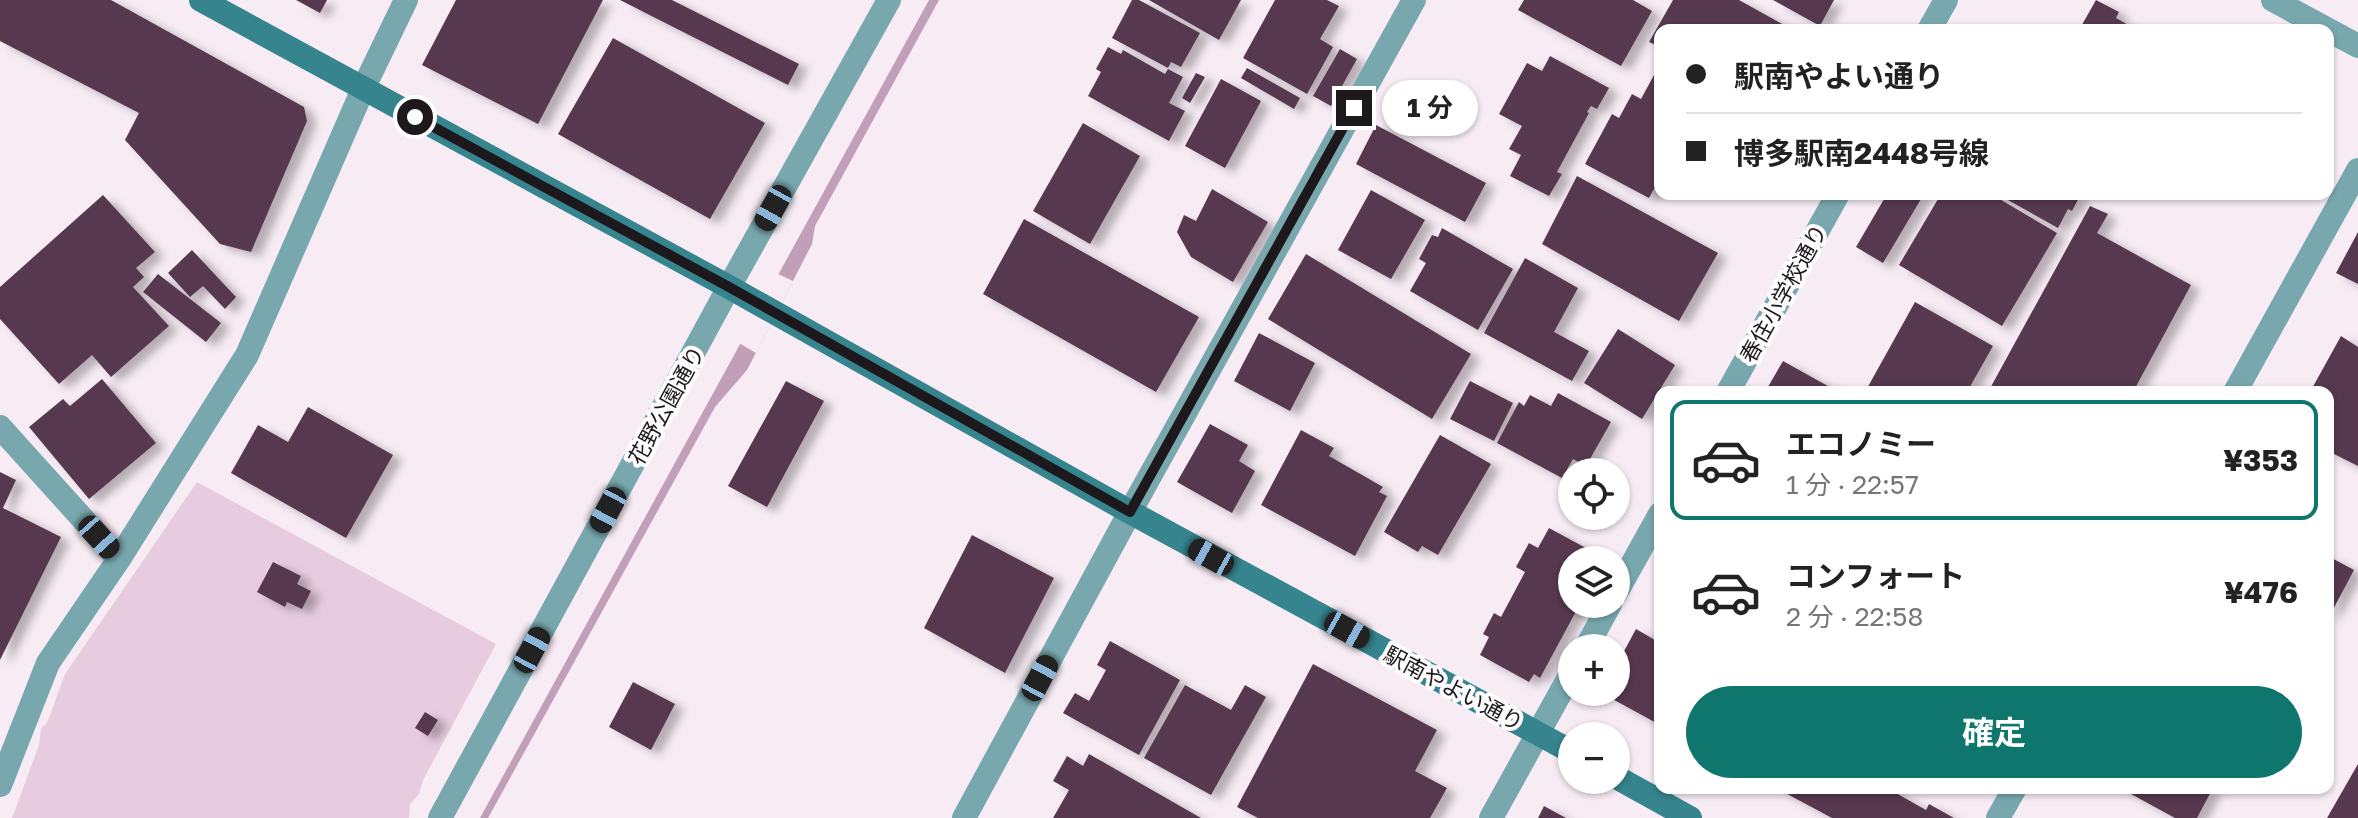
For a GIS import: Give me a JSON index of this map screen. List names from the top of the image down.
{
  "streets": {
    "street": ["春住小学校通り", "花野公園通り", "駅南やよい通り"]
  },
  "crossings": [
    ["花野公園通り", "駅南やよい通り"]
  ],
  "page": {
    "banner": ["駅南やよい通り", "博多駅南2448号線"],
    "bubble": "1 分",
    "list": [
      {
        "name": "エコノミー",
        "note": "1 分 · 22:57",
        "value": "¥353"
      },
      {
        "name": "コンフォート",
        "note": "2 分 · 22:58",
        "value": "¥476"
      }
    ],
    "map_buttons": ["+", "−"],
    "buttons": "確定"
  }
}
